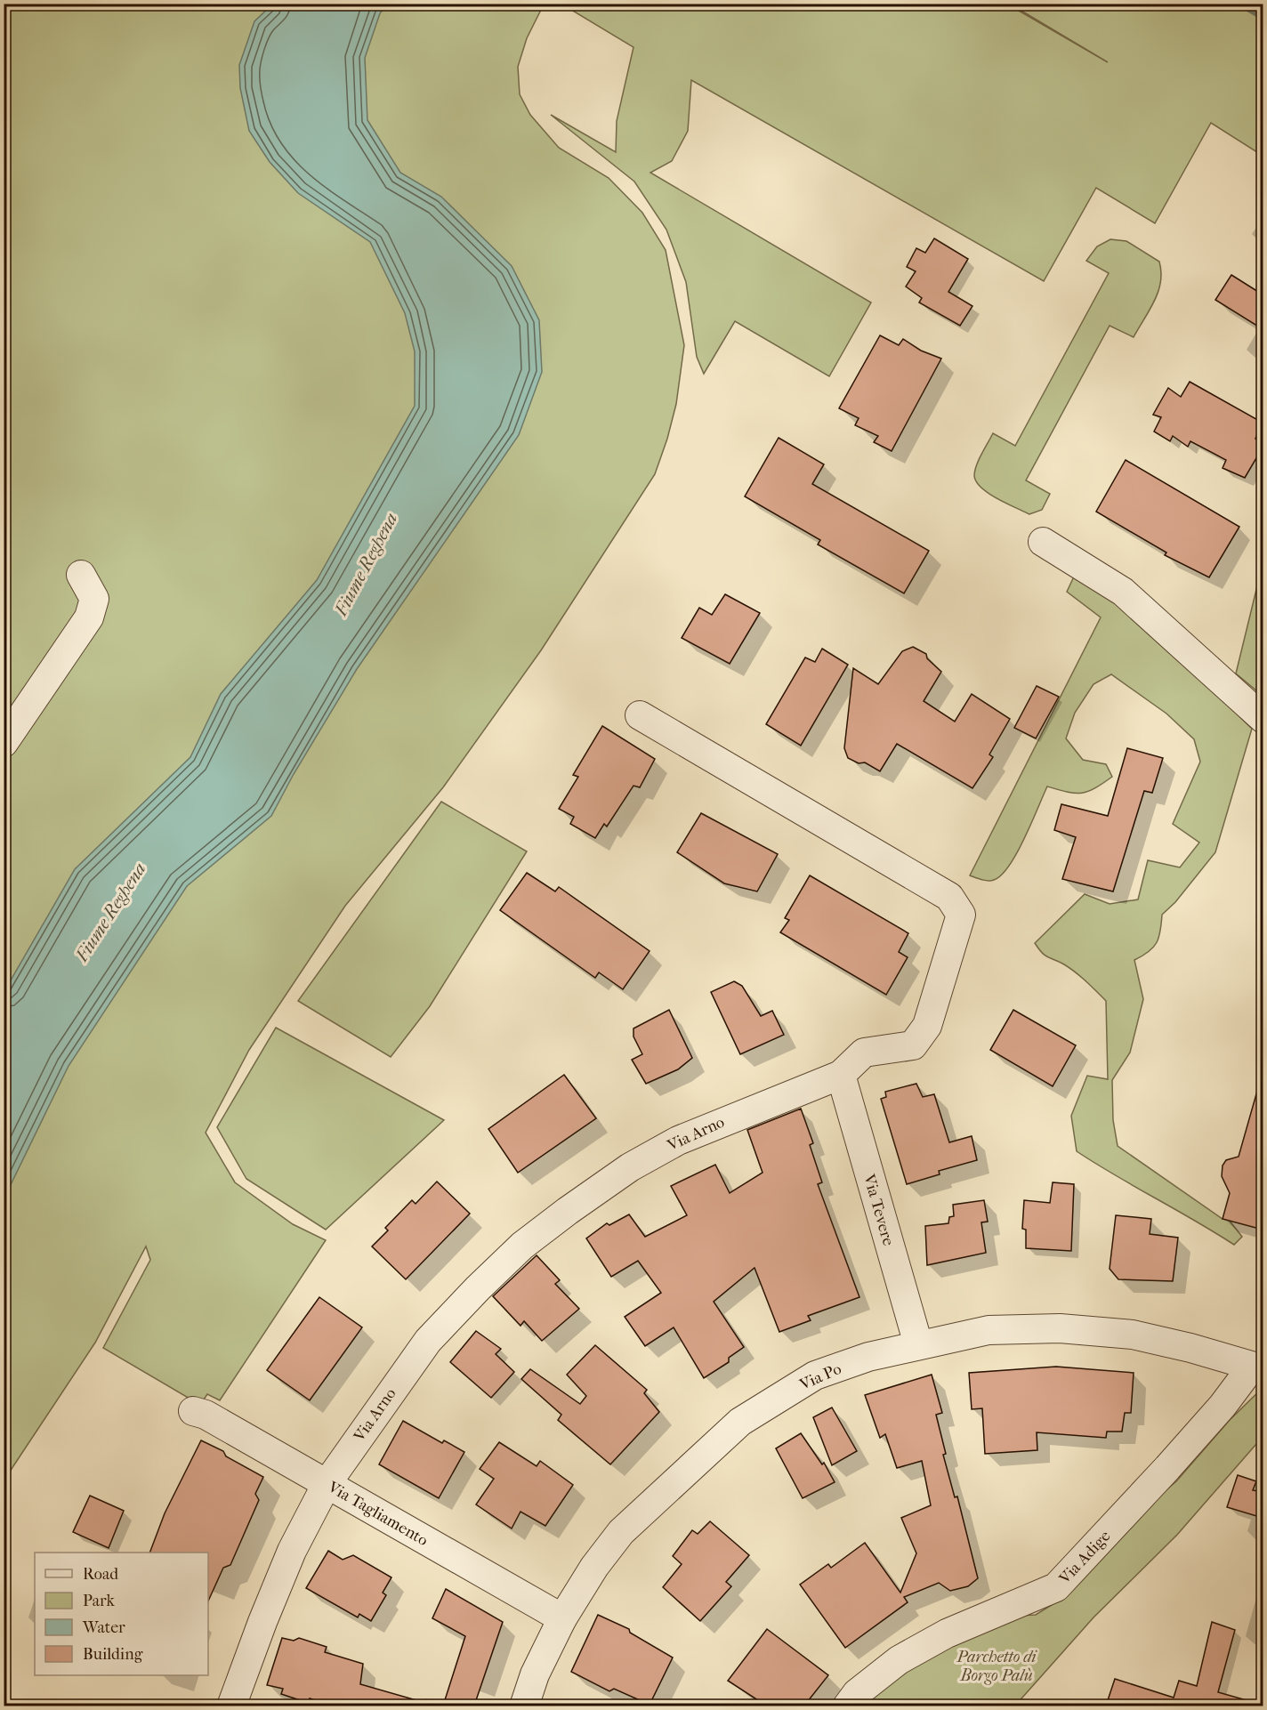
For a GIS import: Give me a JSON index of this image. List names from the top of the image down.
{
  "streets": {
    "street": [
      "Via Arno",
      "Via Tevere",
      "Via Po",
      "Via Tagliamento",
      "Via Adige"
    ]
  },
  "crossings": [
    ["Via Arno", "Via Tevere"],
    ["Via Arno", "Via Tagliamento"],
    ["Via Tevere", "Via Po"],
    ["Via Po", "Via Tagliamento"],
    ["Via Po", "Via Adige"]
  ],
  "water": ["Fiume Reghena"],
  "parks": ["Parchetto di Borgo Palù"],
  "legend": [
    "Road",
    "Park",
    "Water",
    "Building"
  ]
}
